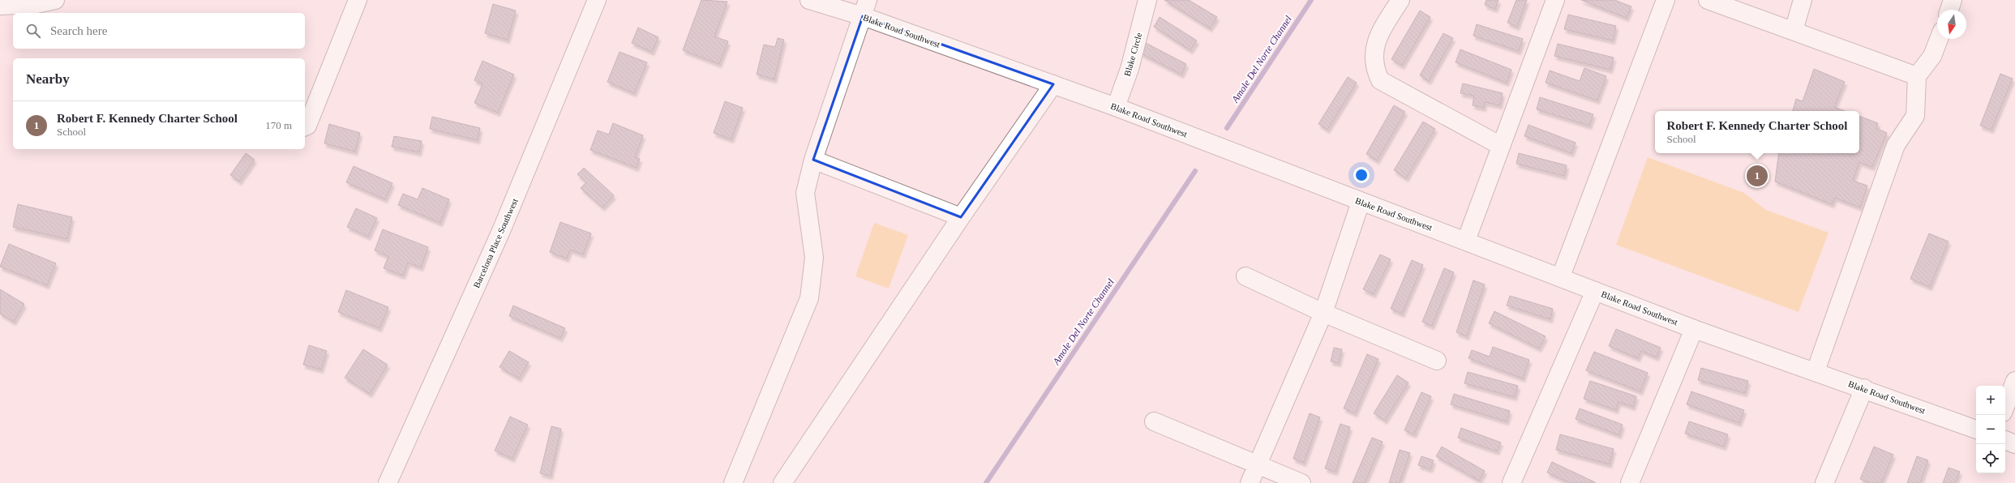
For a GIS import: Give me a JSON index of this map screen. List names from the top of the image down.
{
  "streets": {
    "street": ["Blake Road Southwest", "Blake Circle", "Barcelona Place Southwest"]
  },
  "crossings": [
    ["Blake Road Southwest", "Blake Circle"]
  ],
  "water": ["Amole Del Norte Channel"],
  "north": "bottom",
  "page": {
    "search": "Search here",
    "heading": "Nearby",
    "list": [
      {
        "mark": "1",
        "name": "Robert F. Kennedy Charter School",
        "note": "School",
        "value": "170 m"
      }
    ],
    "popup": ["Robert F. Kennedy Charter School", "School"],
    "pins": "1",
    "map_buttons": ["+", "−"]
  }
}
